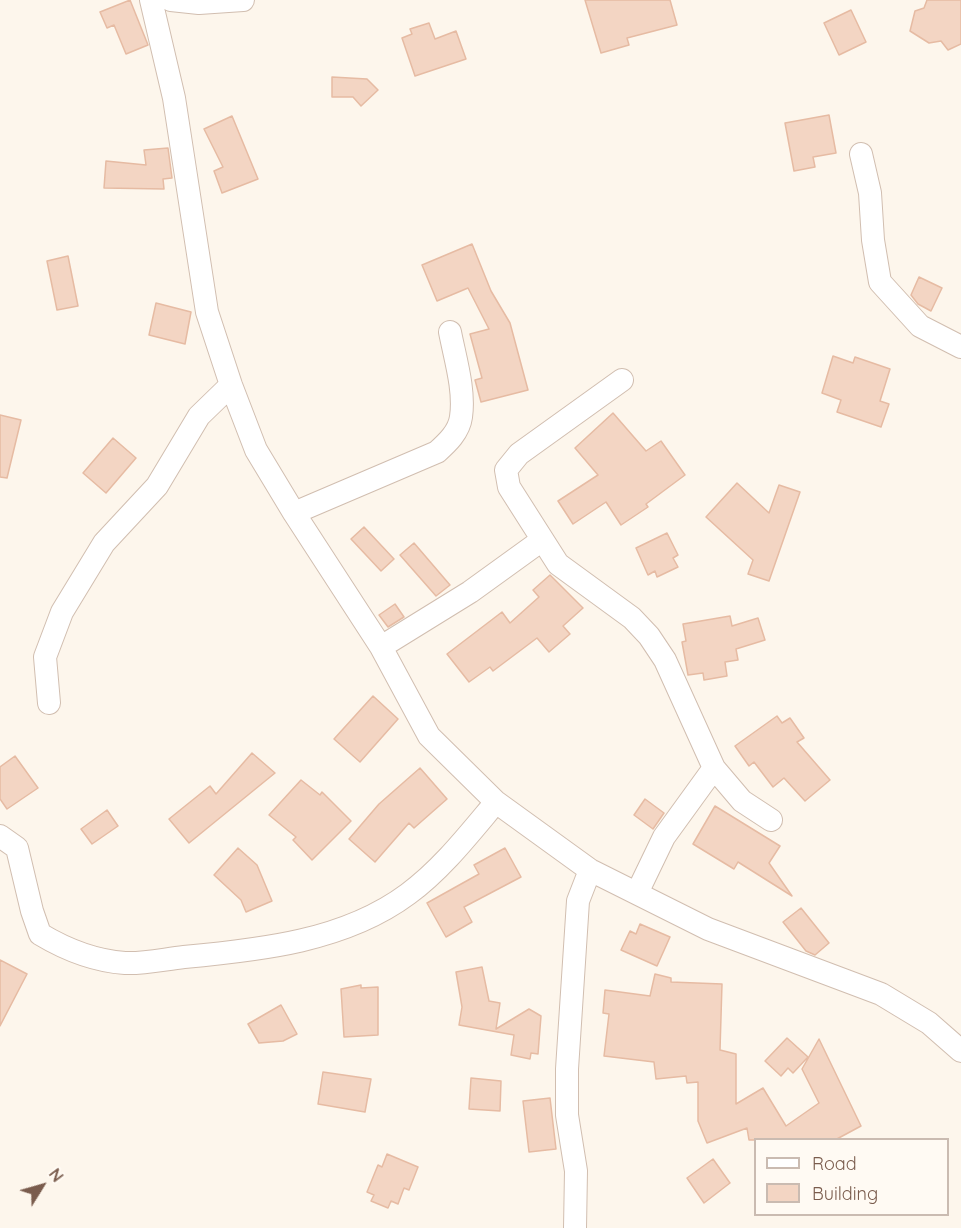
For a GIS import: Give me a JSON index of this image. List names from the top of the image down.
{
  "legend": ["Road", "Building"],
  "north": "top right"
}
